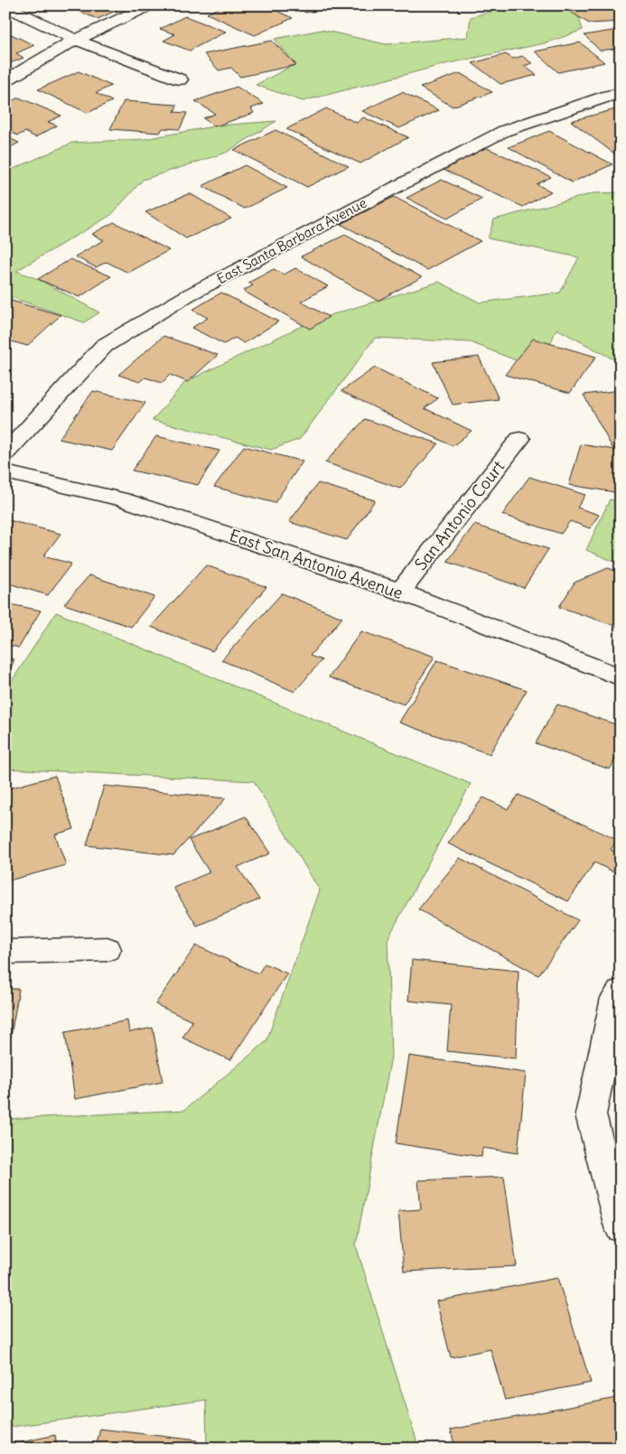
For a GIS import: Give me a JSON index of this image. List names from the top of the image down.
{
  "streets": {
    "street": ["East Santa Barbara Avenue", "San Antonio Court", "East San Antonio Avenue"]
  },
  "crossings": [
    ["San Antonio Court", "East San Antonio Avenue"]
  ]
}
